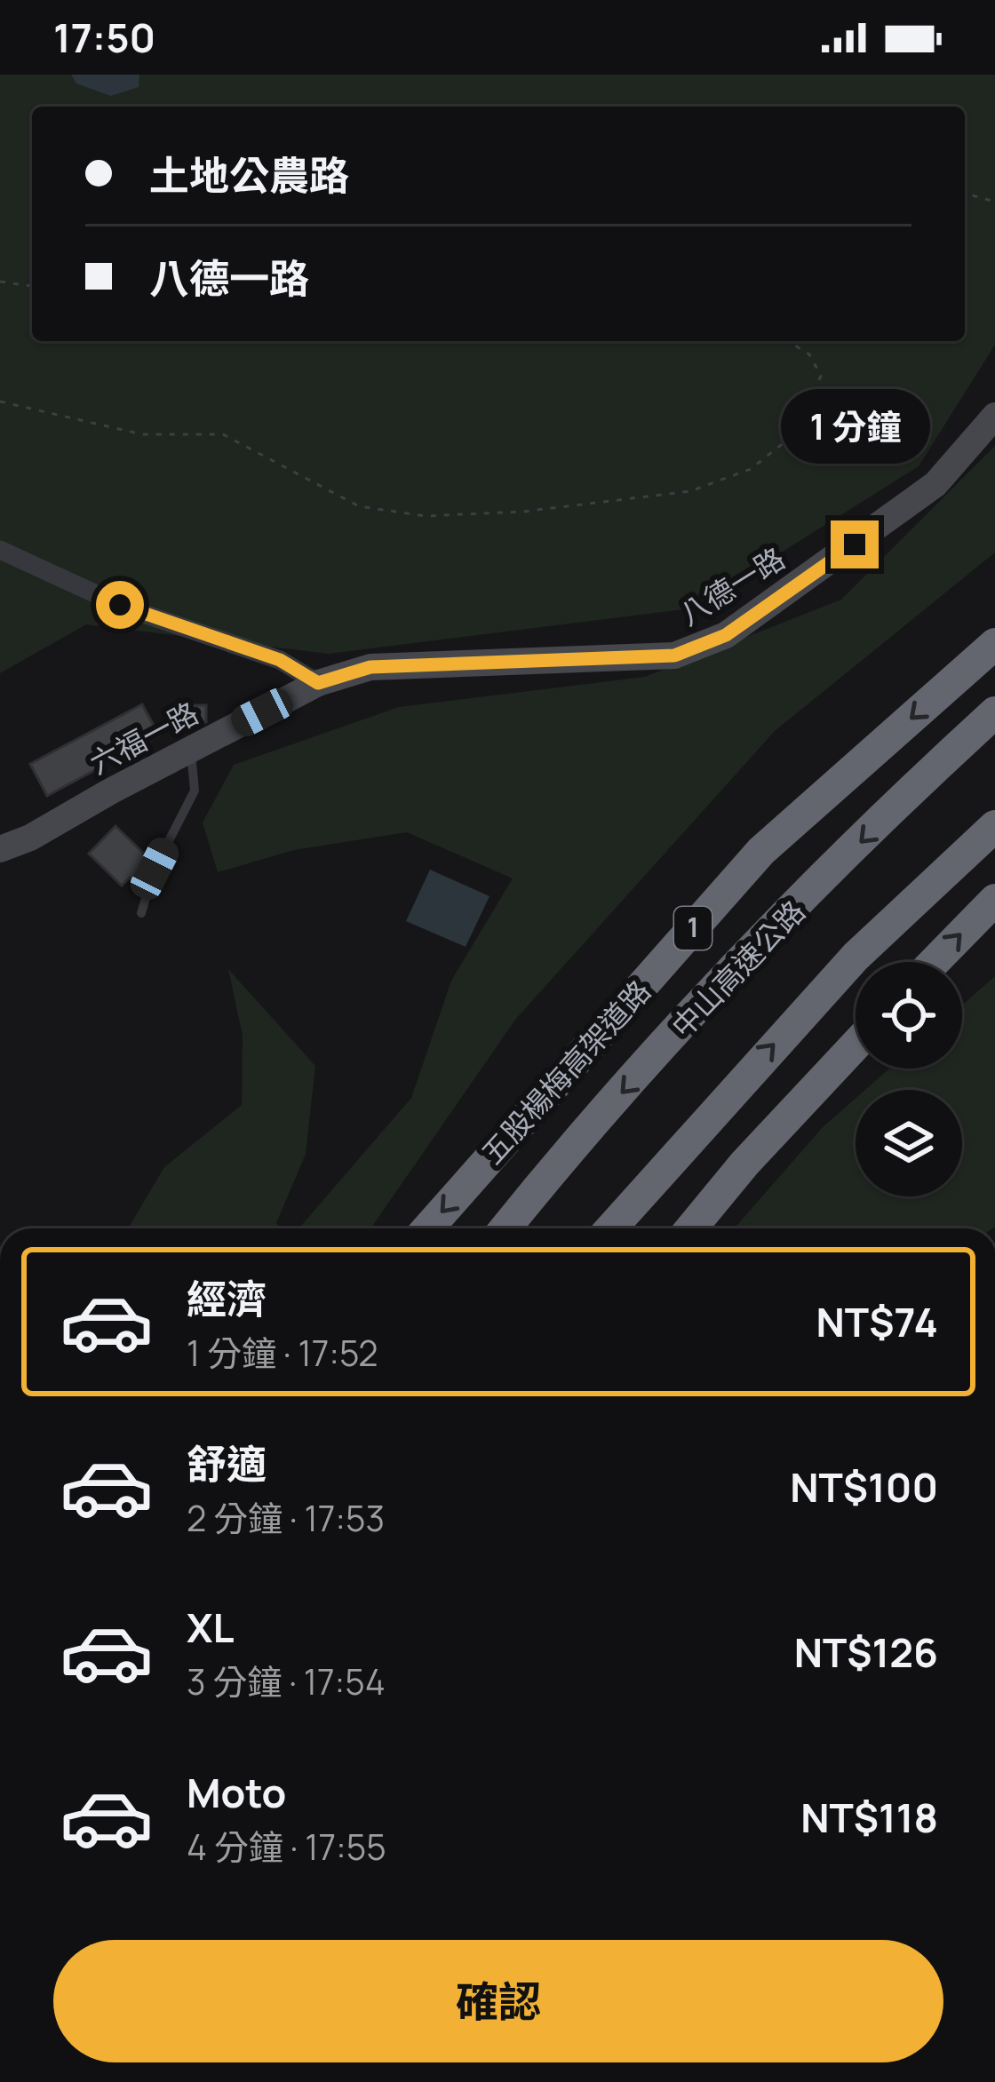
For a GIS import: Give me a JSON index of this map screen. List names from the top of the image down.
{
  "streets": {
    "highway": ["1", "中山高速公路", "五股楊梅高架道路"],
    "street": ["八德一路", "六福一路"]
  },
  "crossings": [
    ["八德一路", "六福一路"]
  ],
  "page": {
    "status": "17:50",
    "banner": ["土地公農路", "八德一路"],
    "bubble": "1 分鐘",
    "list": [
      {
        "name": "經濟",
        "note": "1 分鐘 · 17:52",
        "value": "NT$74"
      },
      {
        "name": "舒適",
        "note": "2 分鐘 · 17:53",
        "value": "NT$100"
      },
      {
        "name": "XL",
        "note": "3 分鐘 · 17:54",
        "value": "NT$126"
      },
      {
        "name": "Moto",
        "note": "4 分鐘 · 17:55",
        "value": "NT$118"
      }
    ],
    "buttons": "確認"
  }
}
